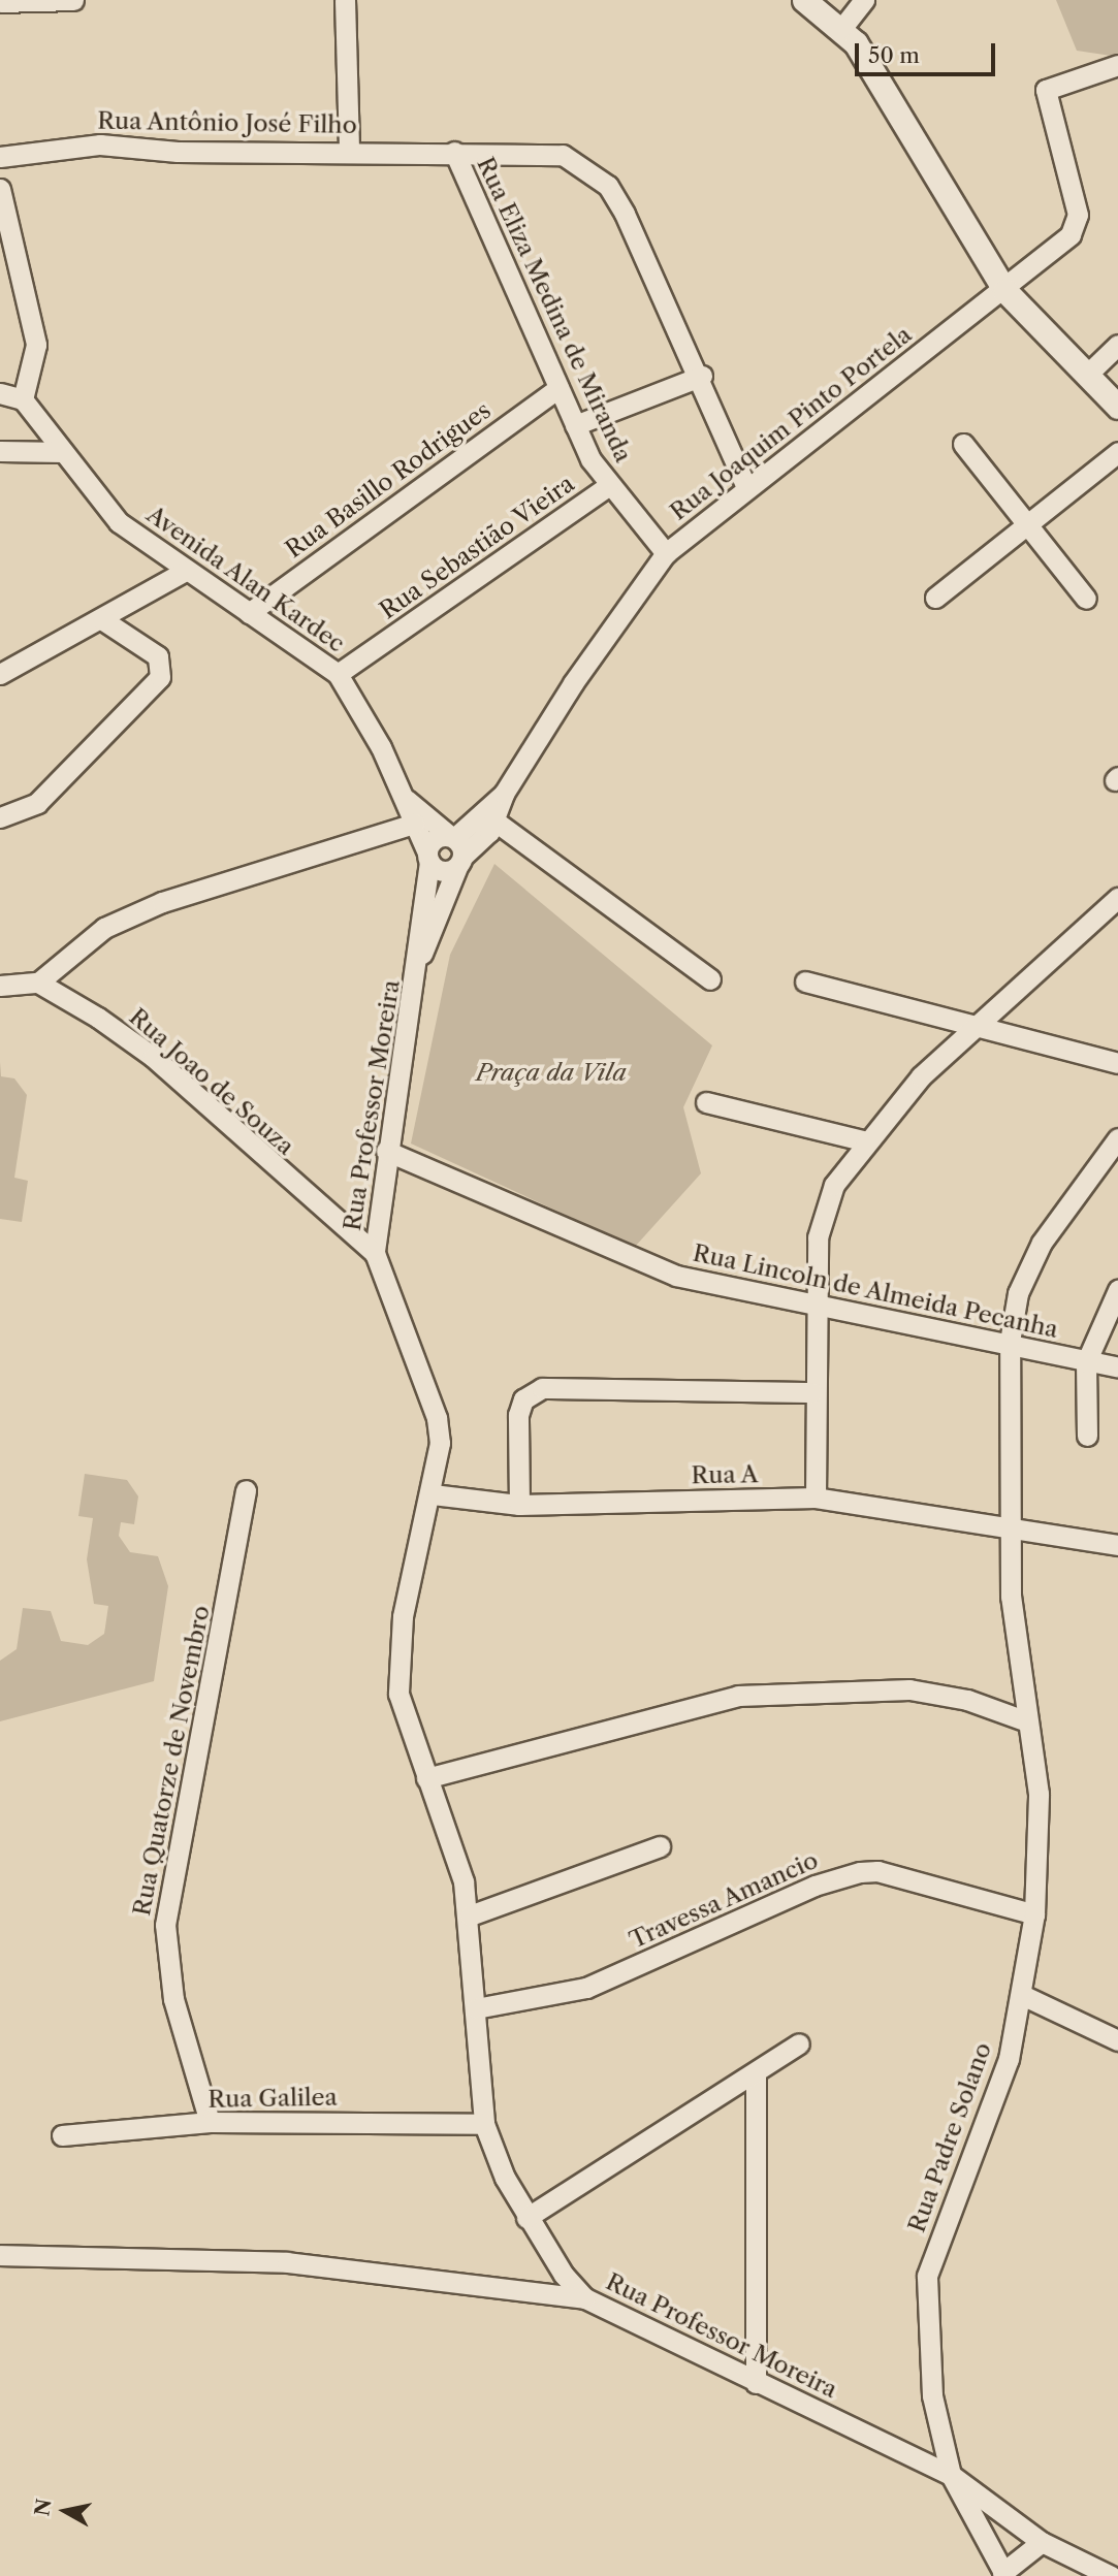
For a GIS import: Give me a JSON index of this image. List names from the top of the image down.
{
  "streets": {
    "street": [
      "Rua Antônio José Filho",
      "Rua Eliza Medina de Miranda",
      "Rua Joaquim Pinto Portela",
      "Rua Basillo Rodrigues",
      "Rua Sebastião Vieira",
      "Avenida Alan Kardec",
      "Rua Joao de Souza",
      "Rua Professor Moreira",
      "Rua Lincoln de Almeida Pecanha",
      "Rua A",
      "Rua Quatorze de Novembro",
      "Travessa Amancio",
      "Rua Galilea",
      "Rua Padre Solano"
    ]
  },
  "crossings": [
    ["Rua Antônio José Filho", "Rua Eliza Medina de Miranda"],
    ["Rua Antônio José Filho", "Rua Joaquim Pinto Portela"],
    ["Rua Eliza Medina de Miranda", "Rua Joaquim Pinto Portela"],
    ["Rua Eliza Medina de Miranda", "Rua Basillo Rodrigues"],
    ["Rua Eliza Medina de Miranda", "Rua Sebastião Vieira"],
    ["Rua Joaquim Pinto Portela", "Rua Professor Moreira"],
    ["Rua Basillo Rodrigues", "Avenida Alan Kardec"],
    ["Rua Sebastião Vieira", "Avenida Alan Kardec"],
    ["Rua Joao de Souza", "Rua Professor Moreira"],
    ["Rua Professor Moreira", "Rua Lincoln de Almeida Pecanha"],
    ["Rua Professor Moreira", "Rua A"],
    ["Rua Professor Moreira", "Travessa Amancio"],
    ["Rua Professor Moreira", "Rua Galilea"],
    ["Rua Professor Moreira", "Rua Padre Solano"],
    ["Rua Lincoln de Almeida Pecanha", "Rua Padre Solano"],
    ["Rua A", "Rua Padre Solano"],
    ["Rua Quatorze de Novembro", "Rua Galilea"],
    ["Travessa Amancio", "Rua Padre Solano"]
  ],
  "parks": ["Praça da Vila"],
  "scale_bar": "50 m",
  "north": "left"
}
